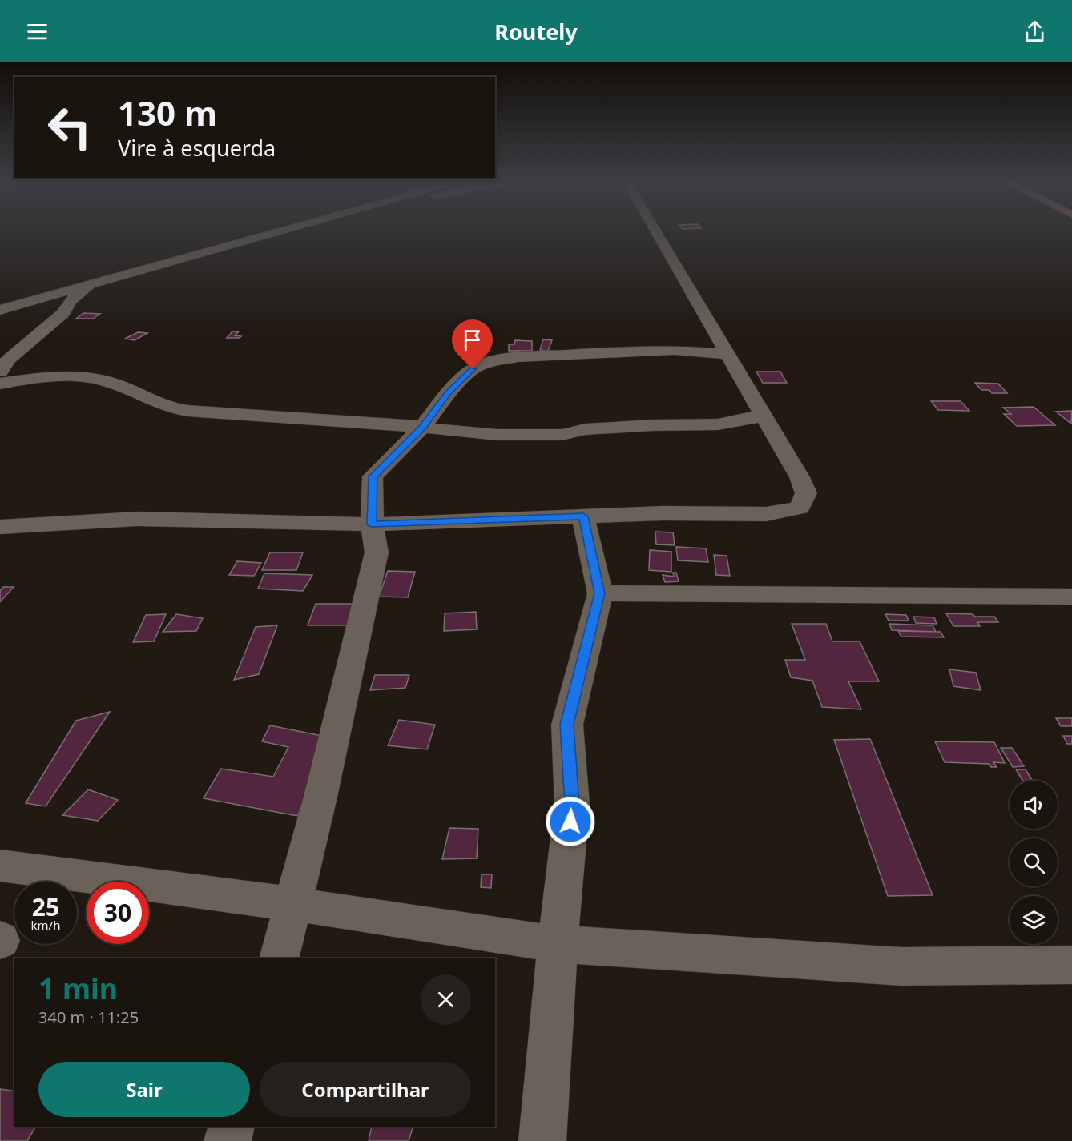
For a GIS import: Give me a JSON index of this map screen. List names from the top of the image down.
{
  "page": {
    "header": "Routely",
    "turn": ["130 m", "Vire à esquerda"],
    "speed": "25 km/h",
    "limit": "30",
    "heading": ["1 min", "340 m · 11:25"],
    "buttons": ["Sair", "Compartilhar"]
  }
}
